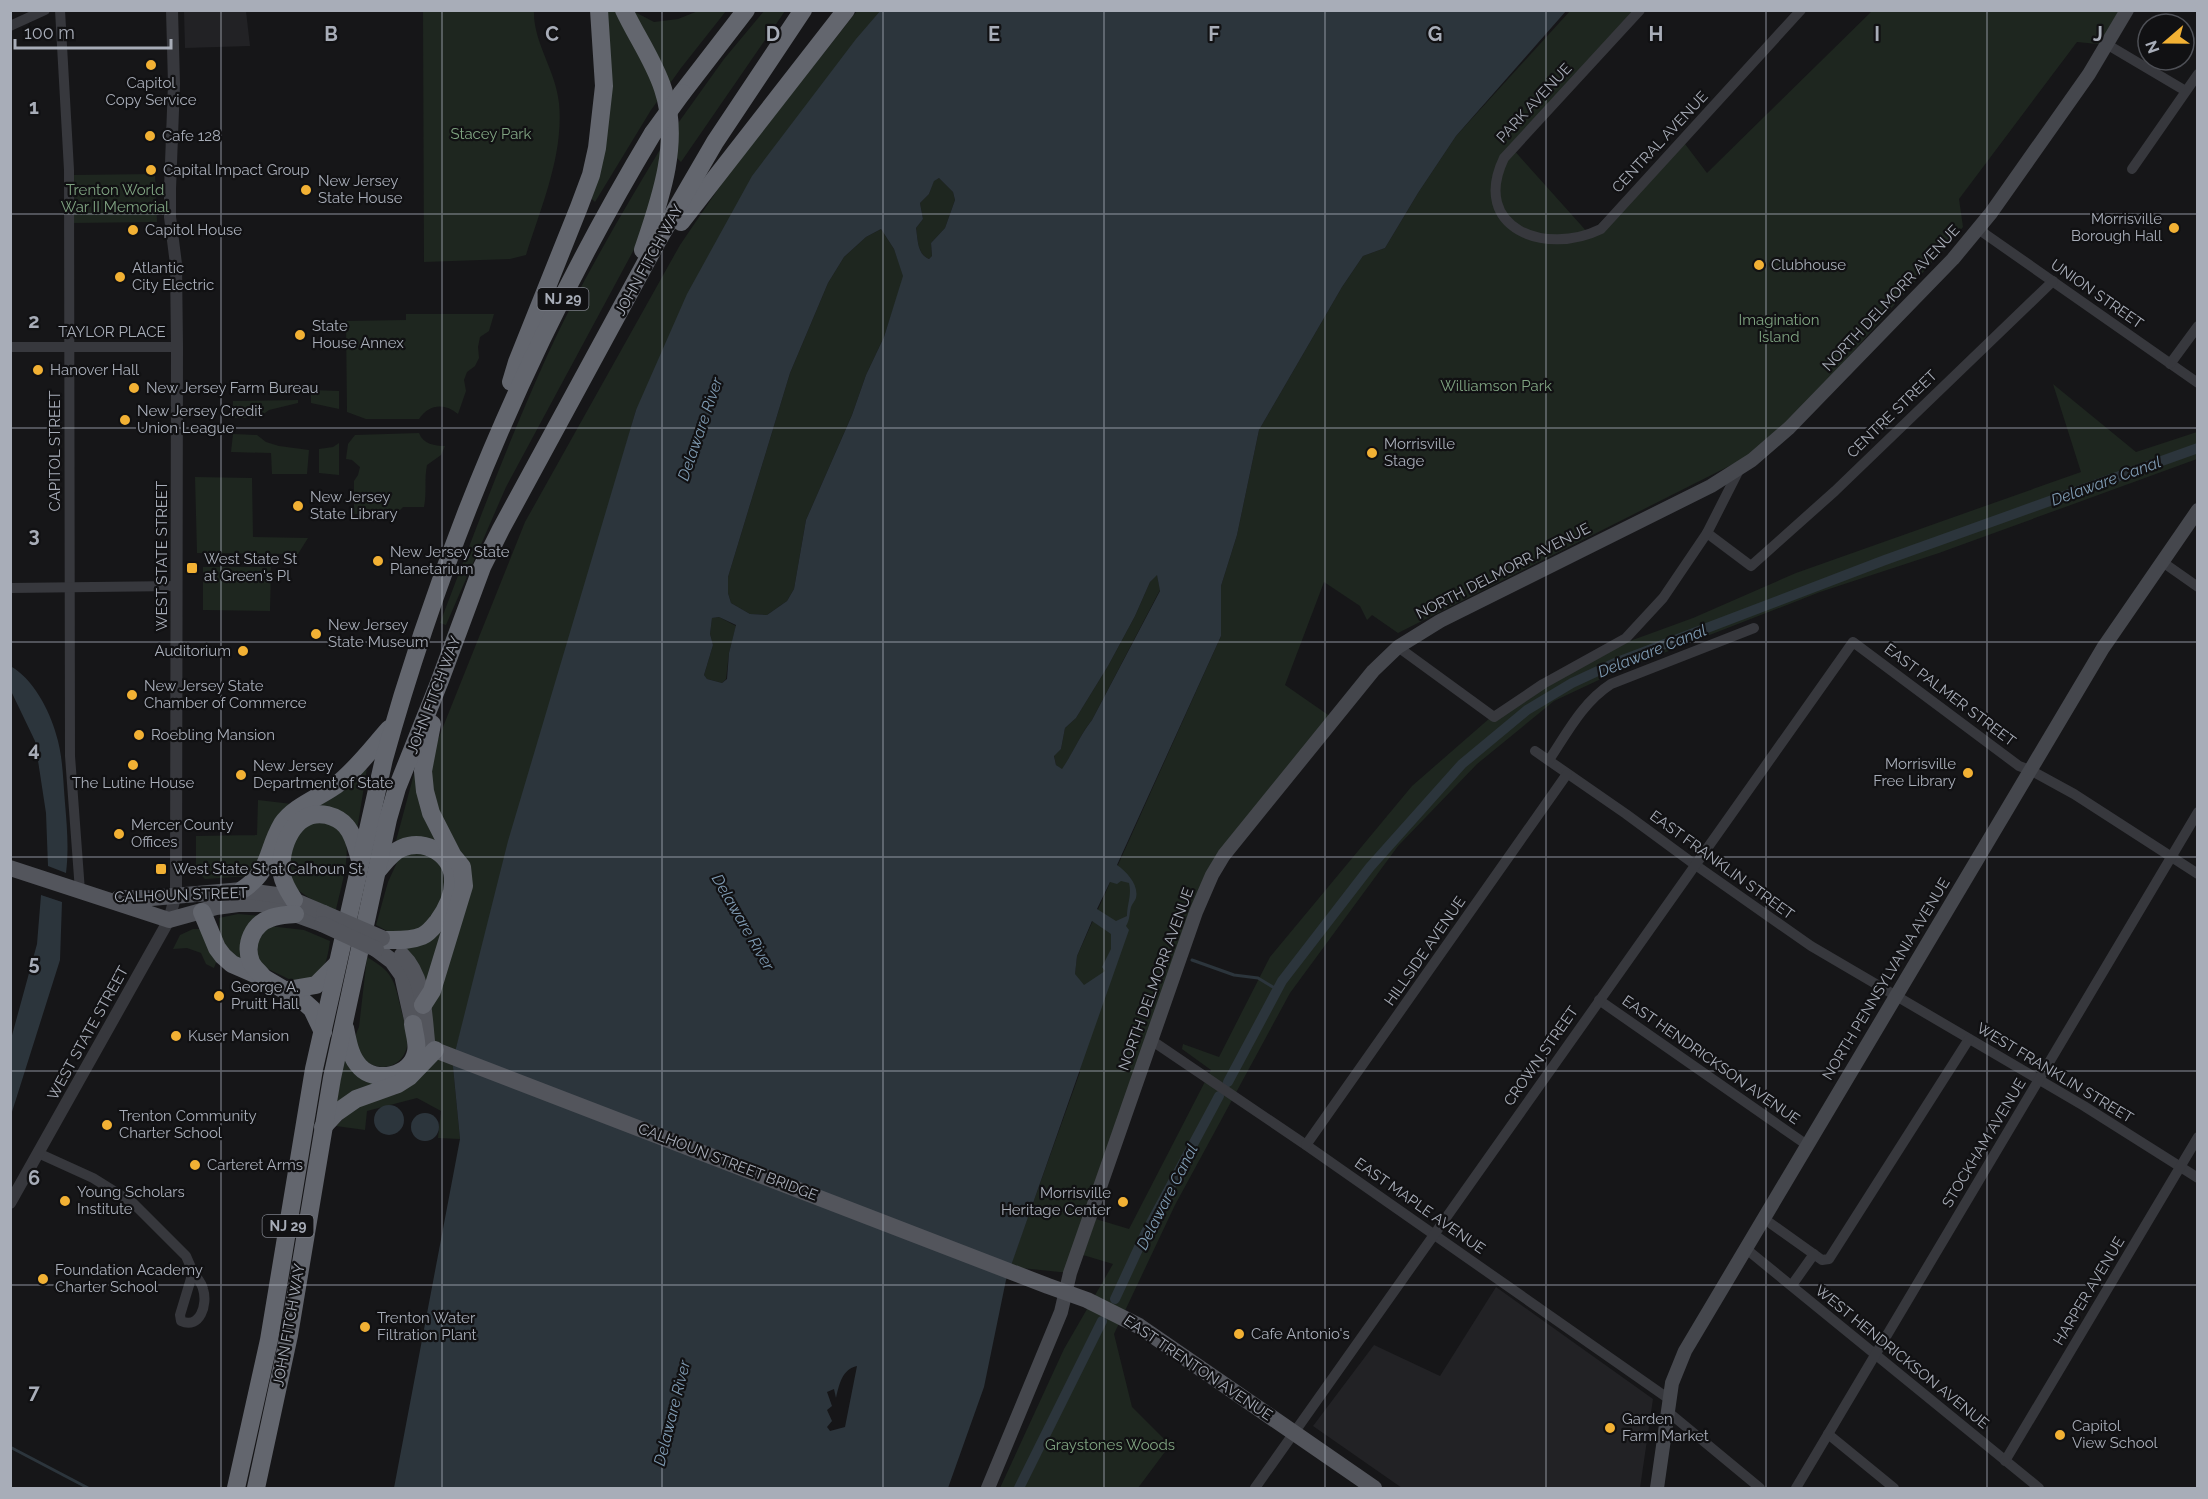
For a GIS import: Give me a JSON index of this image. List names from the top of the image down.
{
  "streets": {
    "highway": ["JOHN FITCH WAY", "NJ 29"],
    "main road": [
      "NORTH DELMORR AVENUE",
      "CALHOUN STREET",
      "NORTH PENNSYLVANIA AVENUE",
      "CALHOUN STREET BRIDGE",
      "EAST TRENTON AVENUE"
    ],
    "street": [
      "PARK AVENUE",
      "CENTRAL AVENUE",
      "UNION STREET",
      "TAYLOR PLACE",
      "CENTRE STREET",
      "CAPITOL STREET",
      "WEST STATE STREET",
      "EAST PALMER STREET",
      "EAST FRANKLIN STREET",
      "HILLSIDE AVENUE",
      "CROWN STREET",
      "EAST HENDRICKSON AVENUE",
      "WEST FRANKLIN STREET",
      "STOCKHAM AVENUE",
      "EAST MAPLE AVENUE",
      "HARPER AVENUE",
      "WEST HENDRICKSON AVENUE"
    ]
  },
  "crossings": [
    ["PARK AVENUE", "CENTRAL AVENUE"],
    ["UNION STREET", "NORTH DELMORR AVENUE"],
    ["UNION STREET", "CENTRE STREET"],
    ["NORTH DELMORR AVENUE", "EAST MAPLE AVENUE"],
    ["NORTH DELMORR AVENUE", "EAST TRENTON AVENUE"],
    ["TAYLOR PLACE", "CAPITOL STREET"],
    ["TAYLOR PLACE", "WEST STATE STREET"],
    ["CAPITOL STREET", "CALHOUN STREET"],
    ["WEST STATE STREET", "CALHOUN STREET"],
    ["EAST PALMER STREET", "NORTH PENNSYLVANIA AVENUE"],
    ["EAST PALMER STREET", "CROWN STREET"],
    ["EAST PALMER STREET", "STOCKHAM AVENUE"],
    ["EAST FRANKLIN STREET", "HILLSIDE AVENUE"],
    ["EAST FRANKLIN STREET", "NORTH PENNSYLVANIA AVENUE"],
    ["EAST FRANKLIN STREET", "CROWN STREET"],
    ["EAST FRANKLIN STREET", "WEST FRANKLIN STREET"],
    ["CALHOUN STREET", "CALHOUN STREET BRIDGE"],
    ["HILLSIDE AVENUE", "EAST MAPLE AVENUE"],
    ["NORTH PENNSYLVANIA AVENUE", "EAST HENDRICKSON AVENUE"],
    ["NORTH PENNSYLVANIA AVENUE", "WEST FRANKLIN STREET"],
    ["NORTH PENNSYLVANIA AVENUE", "EAST MAPLE AVENUE"],
    ["NORTH PENNSYLVANIA AVENUE", "WEST HENDRICKSON AVENUE"],
    ["CROWN STREET", "EAST HENDRICKSON AVENUE"],
    ["CROWN STREET", "EAST MAPLE AVENUE"],
    ["CROWN STREET", "EAST TRENTON AVENUE"],
    ["WEST FRANKLIN STREET", "STOCKHAM AVENUE"],
    ["WEST FRANKLIN STREET", "HARPER AVENUE"],
    ["STOCKHAM AVENUE", "WEST HENDRICKSON AVENUE"],
    ["CALHOUN STREET BRIDGE", "EAST TRENTON AVENUE"],
    ["HARPER AVENUE", "WEST HENDRICKSON AVENUE"]
  ],
  "water": ["Delaware River", "Delaware Canal"],
  "parks": [
    "Stacey Park",
    "Trenton World War II Memorial",
    "Imagination Island",
    "Williamson Park",
    "Graystones Woods"
  ],
  "places": {
    "other": [
      "Capitol Copy Service",
      "Cafe 128",
      "Capital Impact Group",
      "New Jersey State House",
      "Morrisville Borough Hall",
      "Capitol House",
      "Clubhouse",
      "Atlantic City Electric",
      "State House Annex",
      "Hanover Hall",
      "New Jersey Farm Bureau",
      "New Jersey Credit Union League",
      "Morrisville Stage",
      "New Jersey State Library",
      "New Jersey State Planetarium",
      "New Jersey State Museum",
      "Auditorium",
      "New Jersey State Chamber of Commerce",
      "Roebling Mansion",
      "The Lutine House",
      "Morrisville Free Library",
      "New Jersey Department of State",
      "Mercer County Offices",
      "George A. Pruitt Hall",
      "Kuser Mansion",
      "Trenton Community Charter School",
      "Carteret Arms",
      "Young Scholars Institute",
      "Morrisville Heritage Center",
      "Foundation Academy Charter School",
      "Trenton Water Filtration Plant",
      "Cafe Antonio's",
      "Garden Farm Market",
      "Capitol View School"
    ],
    "transit": ["West State St at Green's Pl", "West State St at Calhoun St"]
  },
  "scale_bar": "100 m",
  "north": "left",
  "grid": {
    "columns": [
      "B",
      "C",
      "D",
      "E",
      "F",
      "G",
      "H",
      "I",
      "J"
    ],
    "rows": [
      "1",
      "2",
      "3",
      "4",
      "5",
      "6",
      "7"
    ]
  }
}
